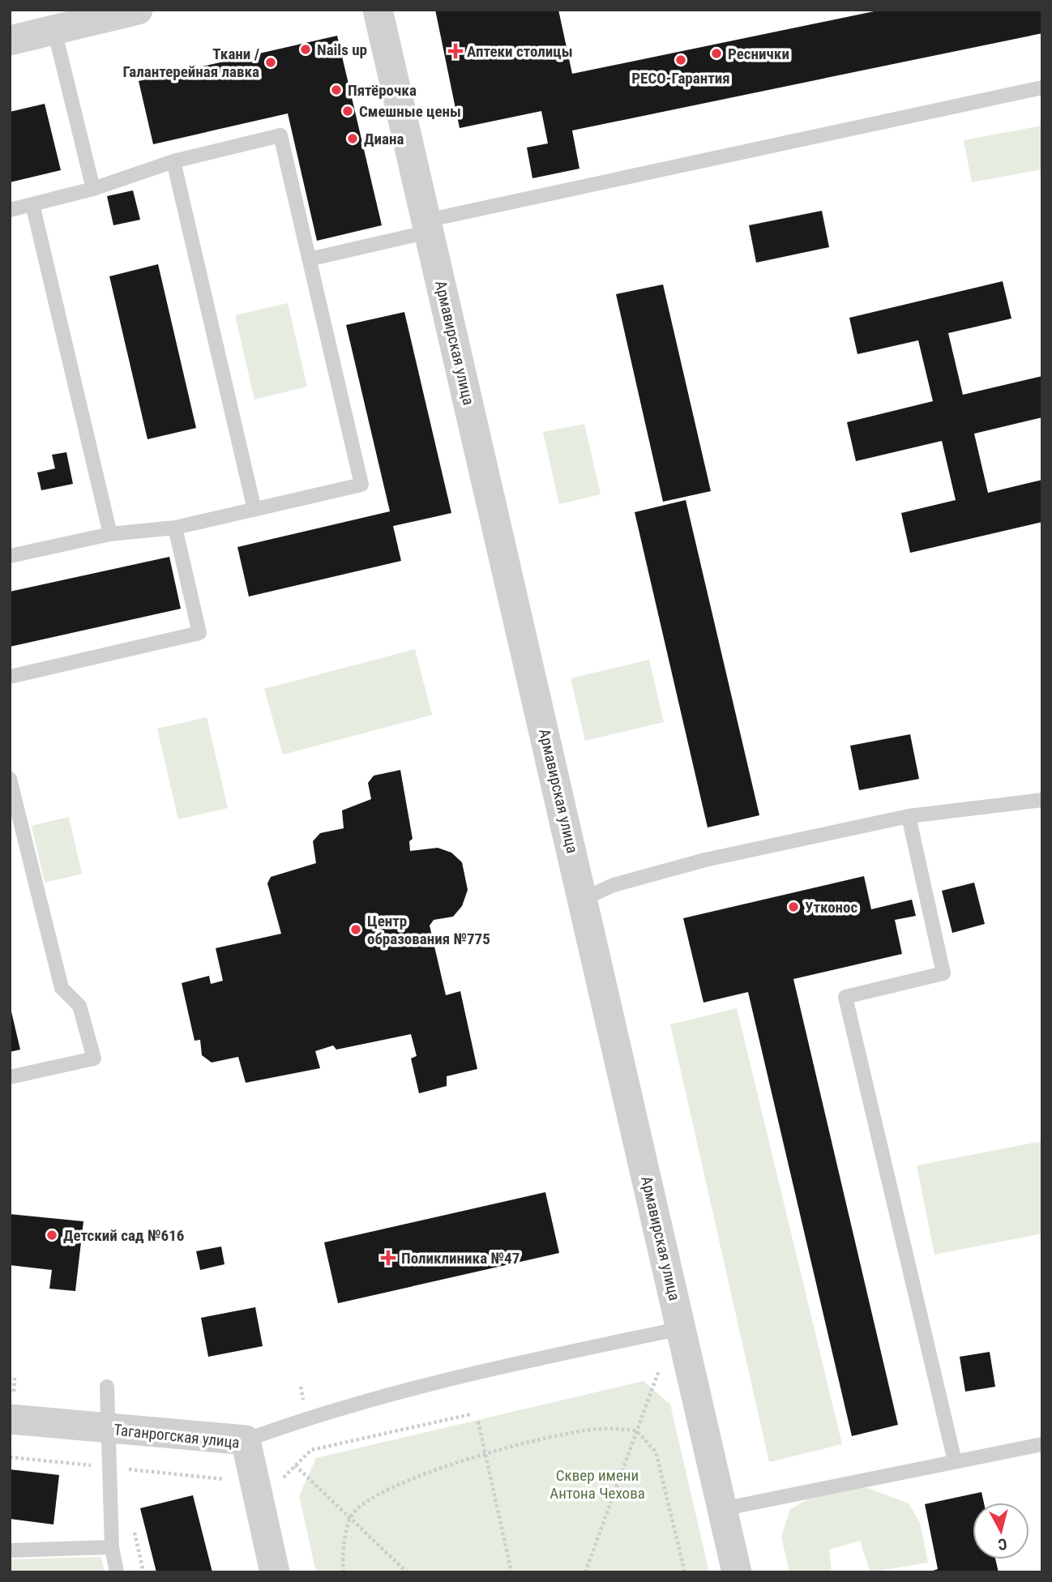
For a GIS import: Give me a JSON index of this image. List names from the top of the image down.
{
  "streets": {
    "street": ["Армавирская улица", "Таганрогская улица"]
  },
  "parks": ["Сквер имени Антона Чехова"],
  "places": {
    "other": [
      "Nails up",
      "Реснички",
      "РЕСО-Гарантия",
      "Ткани / Галантерейная лавка",
      "Пятёрочка",
      "Смешные цены",
      "Диана",
      "Утконос",
      "Центр образования №775",
      "Детский сад №616"
    ],
    "health": ["Аптеки столицы", "Поликлиника №47"]
  },
  "north": "bottom"
}
